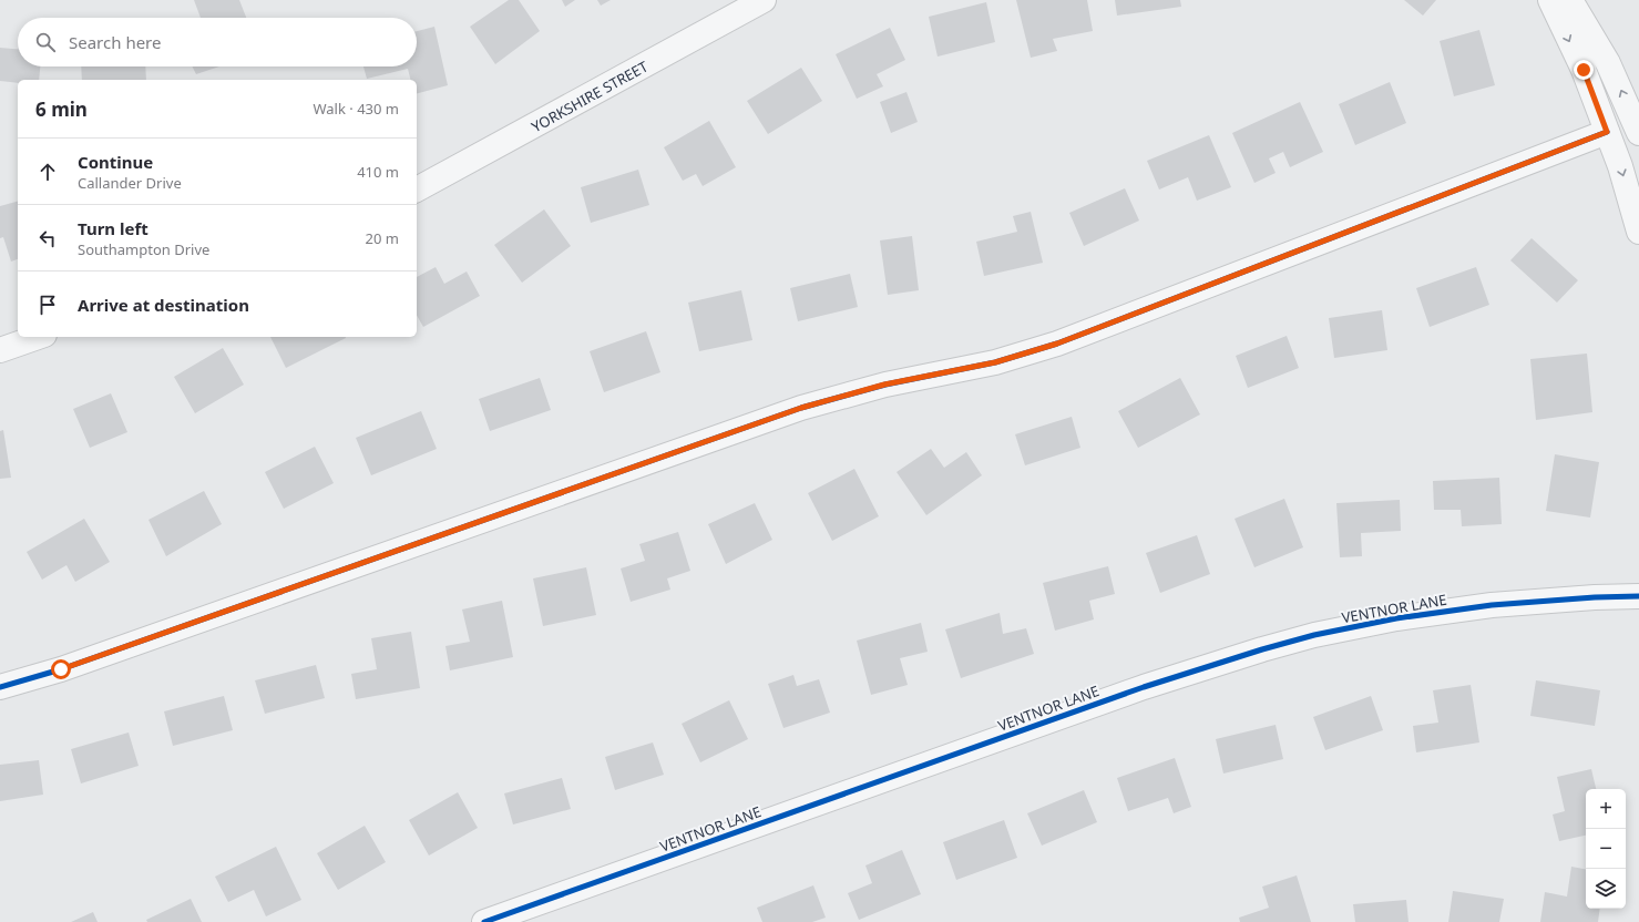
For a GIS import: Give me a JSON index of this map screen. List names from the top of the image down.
{
  "streets": {
    "street": ["YORKSHIRE STREET", "VENTNOR LANE"]
  },
  "page": {
    "search": "Search here",
    "heading": ["6 min", "Walk · 430 m"],
    "list": [
      ["Continue", "Callander Drive", "410 m"],
      ["Turn left", "Southampton Drive", "20 m"],
      "Arrive at destination"
    ],
    "map_buttons": ["+", "−"]
  }
}
